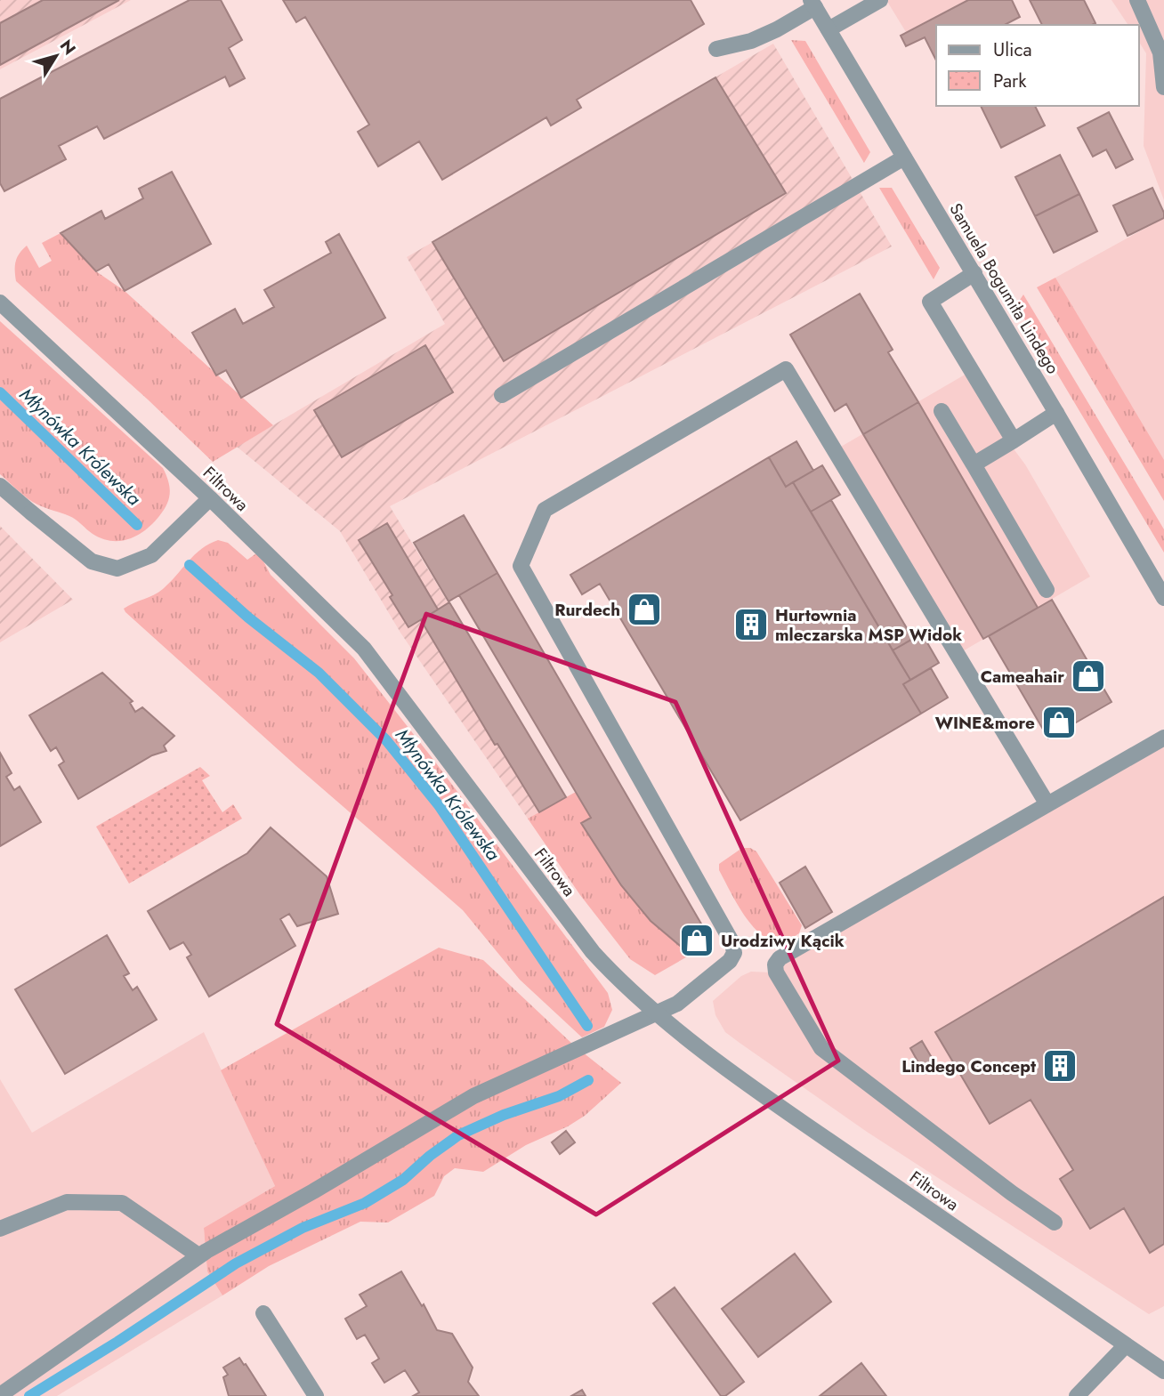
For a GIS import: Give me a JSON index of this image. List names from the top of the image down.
{
  "streets": {
    "street": ["Samuela Bogumiła Lindego", "Filtrowa"]
  },
  "water": ["Młynówka Królewska"],
  "places": {
    "shop": [
      "Rurdech",
      "Cameahair",
      "WINE&more",
      "Urodziwy Kącik"
    ],
    "building": ["Hurtownia mleczarska MSP Widok", "Lindego Concept"]
  },
  "legend": ["Ulica", "Park"],
  "north": "top right"
}
